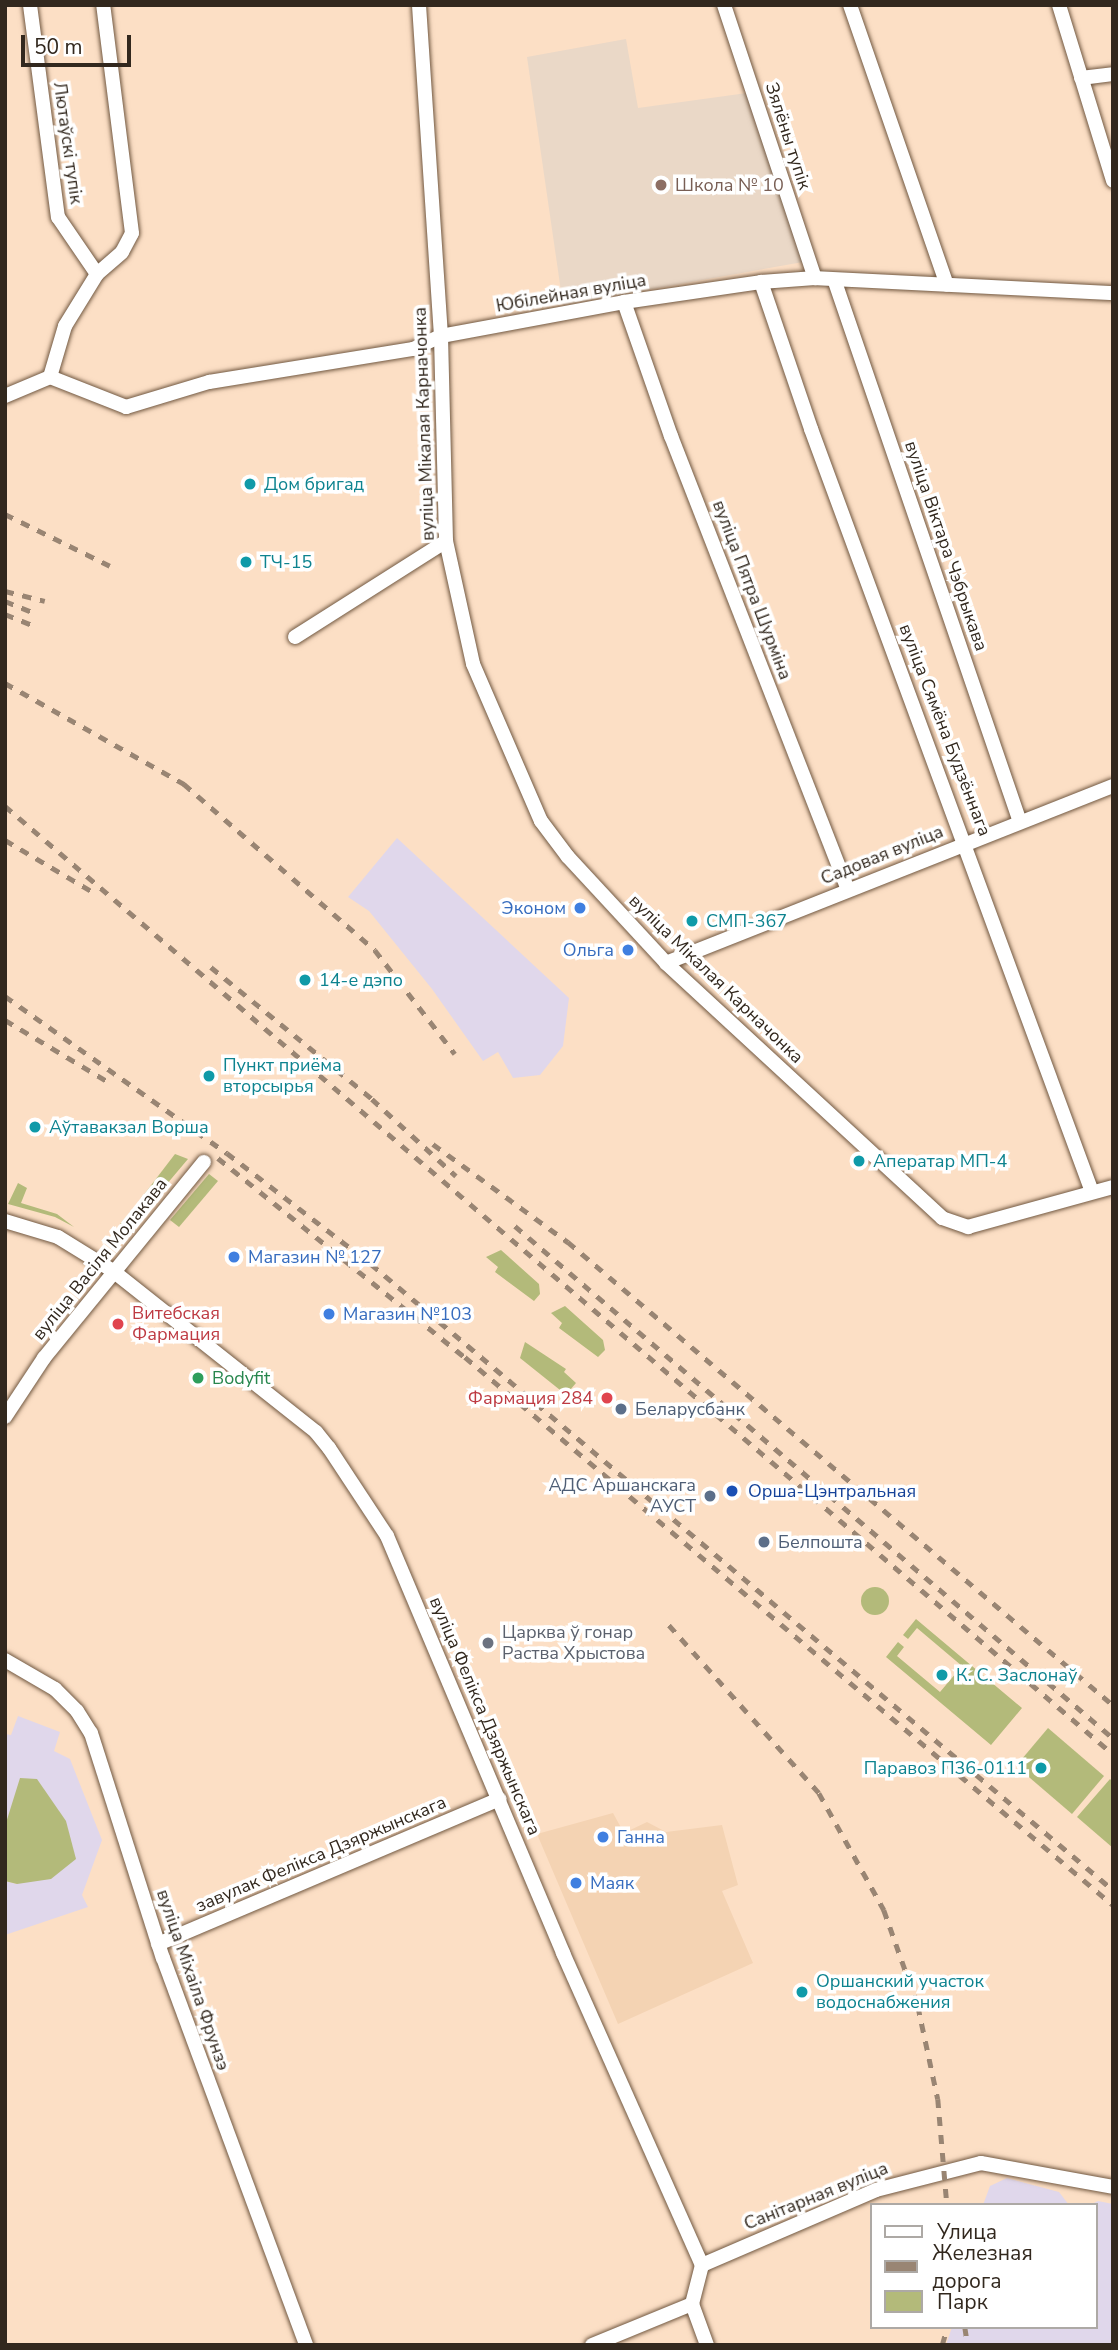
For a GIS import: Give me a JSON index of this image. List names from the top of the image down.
{
  "streets": {
    "street": [
      "Зялёны тупік",
      "Лютаўскі тупік",
      "Юбілейная вуліца",
      "вуліца Мікалая Карначонка",
      "вуліца Віктара Чэбрыкава",
      "вуліца Пятра Шурміна",
      "вуліца Сямёна Будзённага",
      "Садовая вуліца",
      "вуліца Васіля Молакава",
      "вуліца Фелікса Дзяржынскага",
      "завулак Фелікса Дзяржынскага",
      "вуліца Міхаіла Фрунзэ",
      "Санітарная вуліца"
    ]
  },
  "crossings": [
    ["Зялёны тупік", "Юбілейная вуліца"],
    ["Юбілейная вуліца", "вуліца Мікалая Карначонка"],
    ["Юбілейная вуліца", "вуліца Віктара Чэбрыкава"],
    ["Юбілейная вуліца", "вуліца Пятра Шурміна"],
    ["Юбілейная вуліца", "вуліца Сямёна Будзённага"],
    ["вуліца Мікалая Карначонка", "вуліца Сямёна Будзённага"],
    ["вуліца Мікалая Карначонка", "Садовая вуліца"],
    ["вуліца Віктара Чэбрыкава", "Садовая вуліца"],
    ["вуліца Пятра Шурміна", "Садовая вуліца"],
    ["вуліца Сямёна Будзённага", "Садовая вуліца"],
    ["вуліца Васіля Молакава", "вуліца Фелікса Дзяржынскага"],
    ["вуліца Фелікса Дзяржынскага", "завулак Фелікса Дзяржынскага"],
    ["вуліца Фелікса Дзяржынскага", "Санітарная вуліца"],
    ["завулак Фелікса Дзяржынскага", "вуліца Міхаіла Фрунзэ"]
  ],
  "places": [
    "Школа № 10",
    "Дом бригад",
    "ТЧ-15",
    "Эконом",
    "СМП-367",
    "Ольга",
    "14-е дэпо",
    "Пункт приёма вторсырья",
    "Аўтавакзал Ворша",
    "Аператар МП-4",
    "Магазин № 127",
    "Магазин №103",
    "Витебская Фармация",
    "Bodyfit",
    "Фармация 284",
    "Беларусбанк",
    "Орша-Цэнтральная",
    "АДС Аршанскага АУСТ",
    "Белпошта",
    "Царква ў гонар Раства Хрыстова",
    "К. С. Заслонаў",
    "Паравоз П36-0111",
    "Ганна",
    "Маяк",
    "Оршанский участок водоснабжения"
  ],
  "legend": ["Улица", "Железная дорога", "Парк"],
  "scale_bar": "50 m"
}
